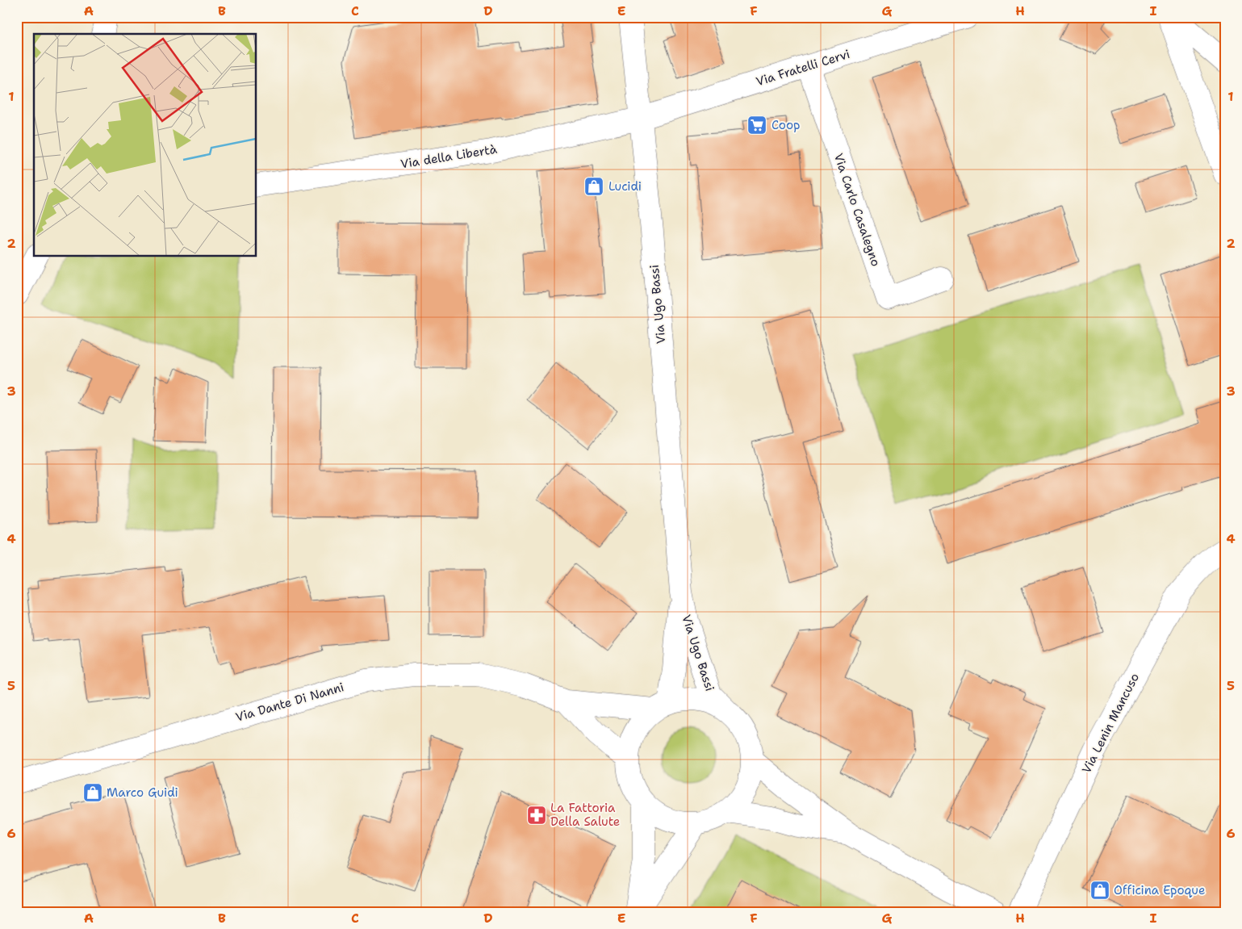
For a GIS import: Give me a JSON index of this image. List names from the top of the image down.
{
  "streets": {
    "street": [
      "Via Fratelli Cervi",
      "Via della Libertà",
      "Via Carlo Casalegno",
      "Via Ugo Bassi",
      "Via Dante Di Nanni",
      "Via Lenin Mancuso"
    ]
  },
  "crossings": [
    ["Via Fratelli Cervi", "Via della Libertà"],
    ["Via Fratelli Cervi", "Via Carlo Casalegno"],
    ["Via Fratelli Cervi", "Via Ugo Bassi"],
    ["Via della Libertà", "Via Ugo Bassi"],
    ["Via Ugo Bassi", "Via Dante Di Nanni"]
  ],
  "places": {
    "supermarket": ["Coop"],
    "shop": ["Lucidi", "Marco Guidi", "Officina Epoque"],
    "pharmacy": ["La Fattoria Della Salute"]
  },
  "grid": {
    "columns": [
      "A",
      "B",
      "C",
      "D",
      "E",
      "F",
      "G",
      "H",
      "I"
    ],
    "rows": [
      "1",
      "2",
      "3",
      "4",
      "5",
      "6"
    ]
  }
}
